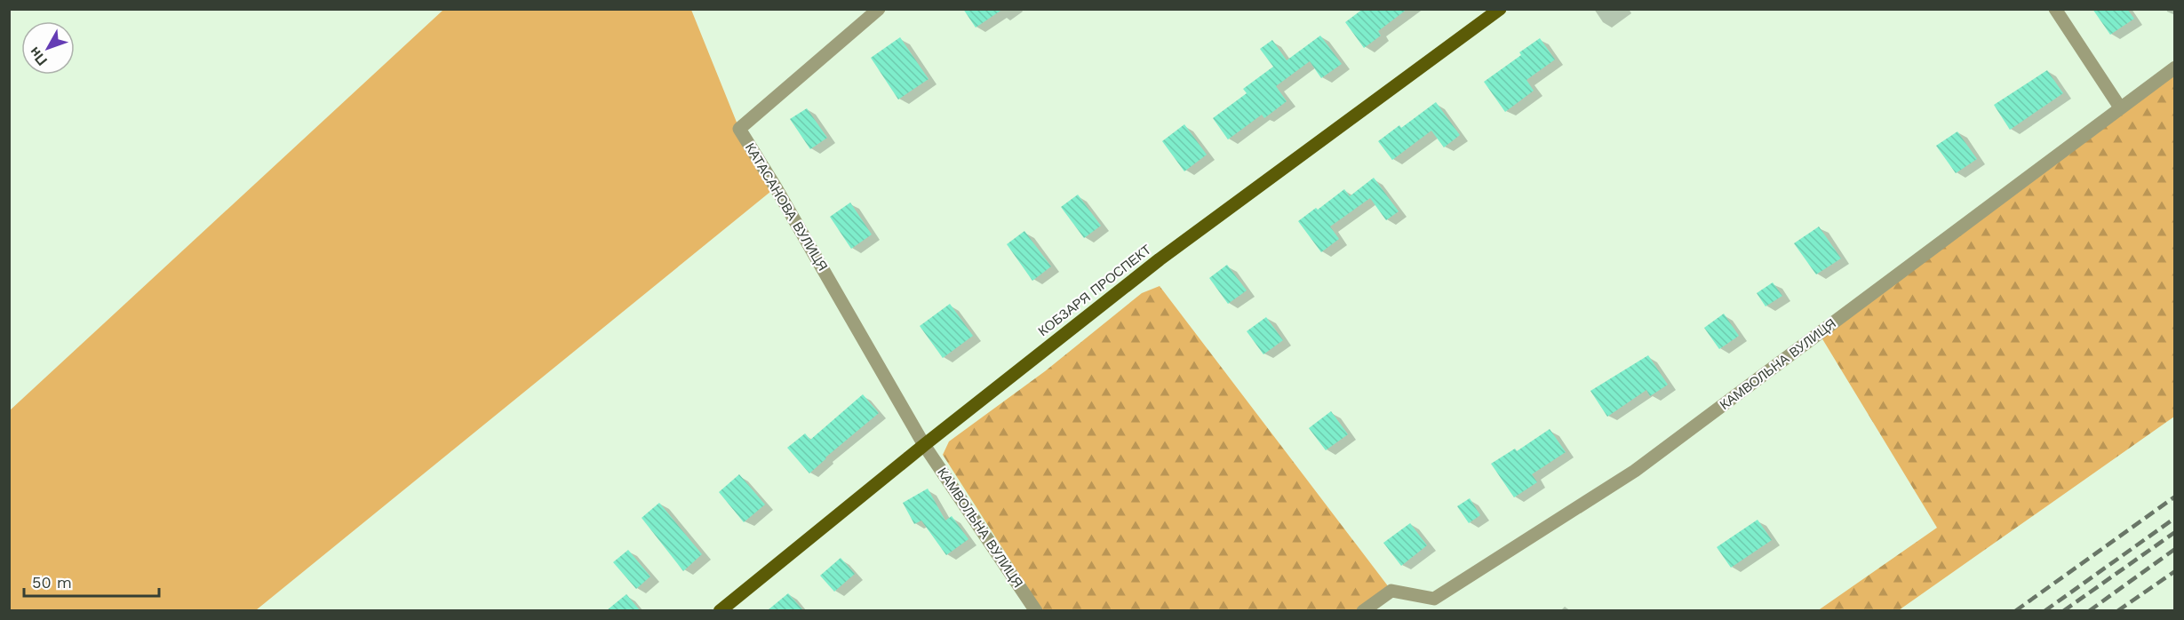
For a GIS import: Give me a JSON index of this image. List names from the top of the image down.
{
  "streets": {
    "main road": ["КОБЗАРЯ ПРОСПЕКТ"],
    "street": ["КАТАСАНОВА ВУЛИЦЯ", "КАМВОЛЬНА ВУЛИЦЯ"]
  },
  "crossings": [
    ["КАТАСАНОВА ВУЛИЦЯ", "КОБЗАРЯ ПРОСПЕКТ"],
    ["КАТАСАНОВА ВУЛИЦЯ", "КАМВОЛЬНА ВУЛИЦЯ"],
    ["КОБЗАРЯ ПРОСПЕКТ", "КАМВОЛЬНА ВУЛИЦЯ"]
  ],
  "scale_bar": "50 m",
  "north": "bottom left"
}
